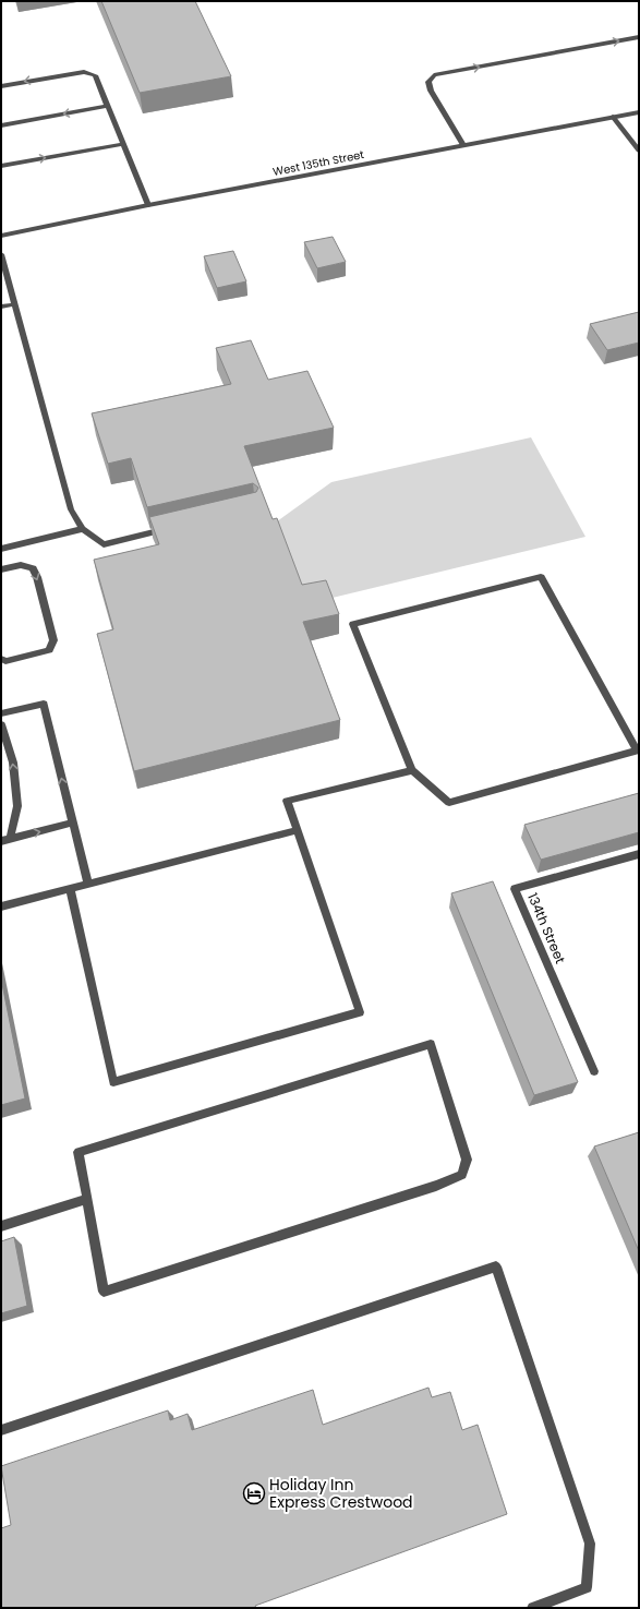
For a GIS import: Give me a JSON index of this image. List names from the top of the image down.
{
  "streets": {
    "street": ["West 135th Street", "134th Street"]
  },
  "places": {
    "hotel": ["Holiday Inn Express Crestwood"]
  }
}
